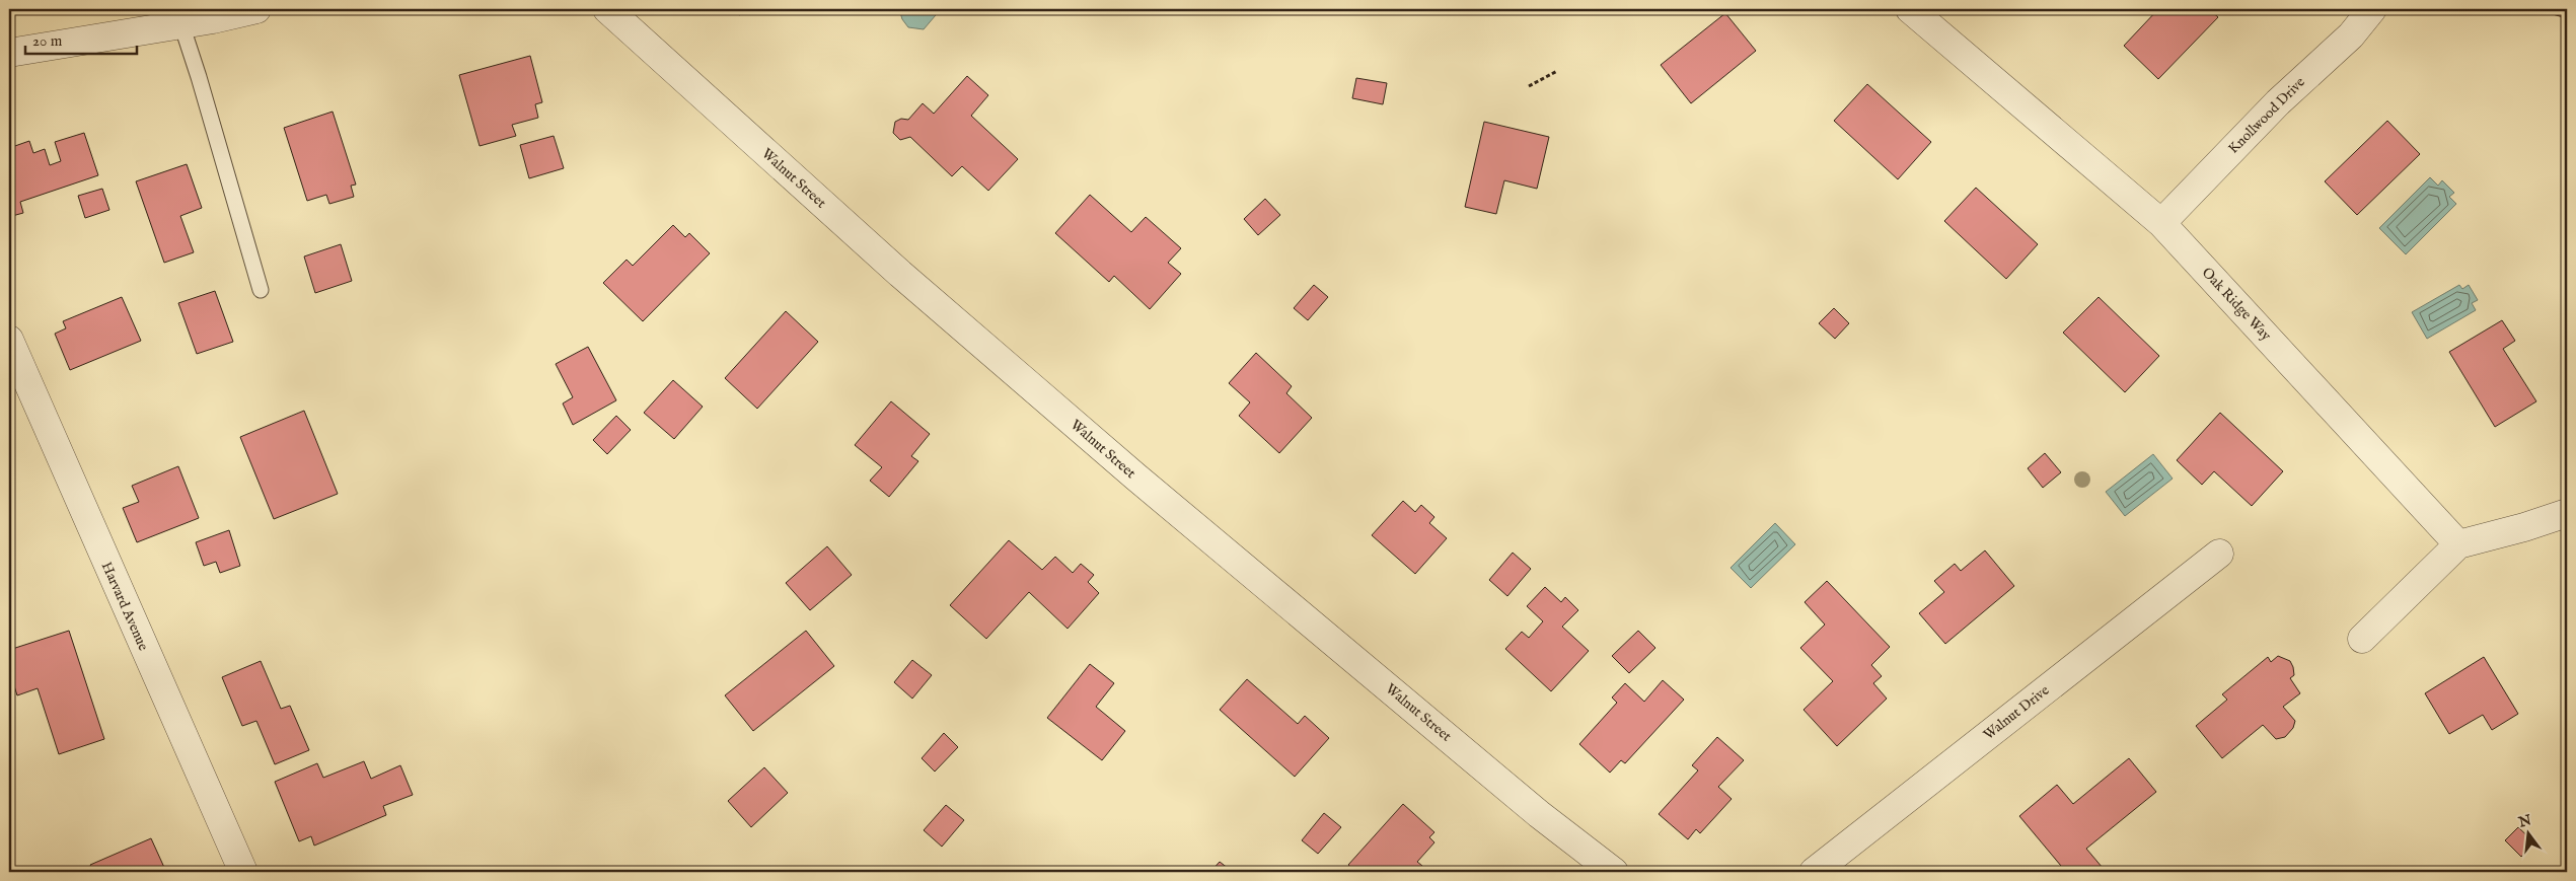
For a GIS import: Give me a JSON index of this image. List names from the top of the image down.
{
  "streets": {
    "street": [
      "Knollwood Drive",
      "Walnut Street",
      "Oak Ridge Way",
      "Harvard Avenue",
      "Walnut Drive"
    ]
  },
  "crossings": [
    ["Knollwood Drive", "Oak Ridge Way"]
  ],
  "scale_bar": "20 m",
  "north": "top"
}
